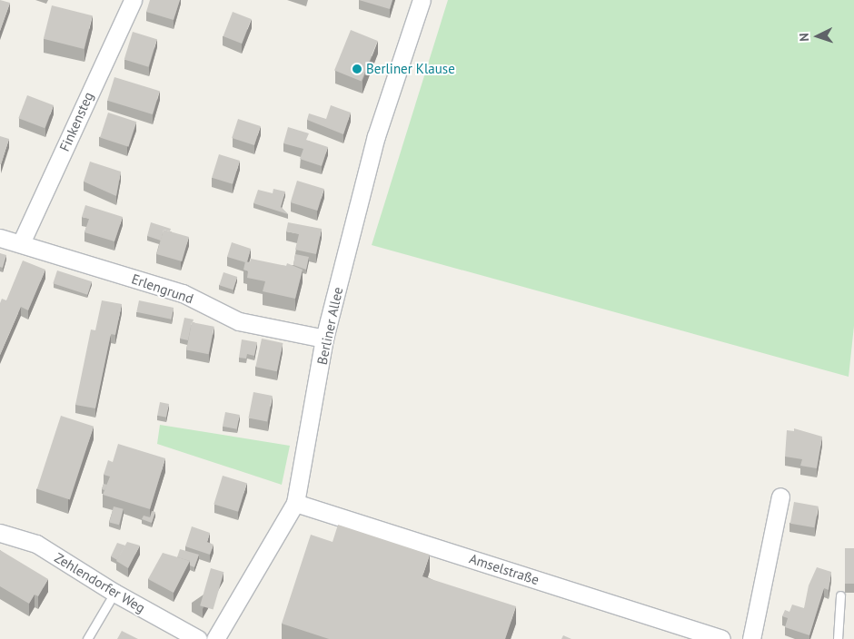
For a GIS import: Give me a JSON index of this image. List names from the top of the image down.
{
  "streets": {
    "street": [
      "Finkensteg",
      "Erlengrund",
      "Berliner Allee",
      "Amselstraße",
      "Zehlendorfer Weg"
    ]
  },
  "crossings": [
    ["Finkensteg", "Erlengrund"],
    ["Erlengrund", "Berliner Allee"],
    ["Berliner Allee", "Amselstraße"]
  ],
  "places": ["Berliner Klause"],
  "north": "left"
}
